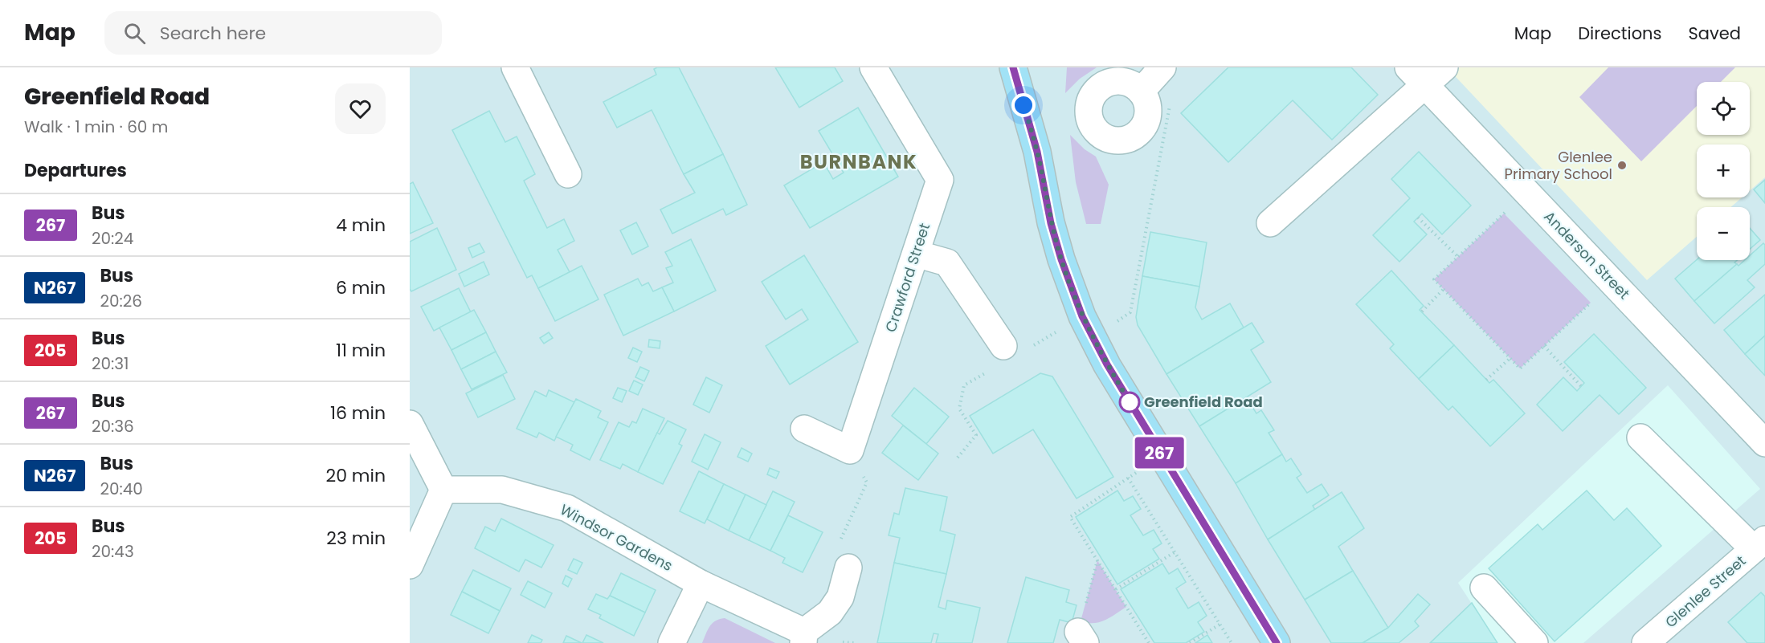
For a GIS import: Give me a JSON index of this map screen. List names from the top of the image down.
{
  "streets": {
    "street": [
      "Anderson Street",
      "Crawford Street",
      "Windsor Gardens",
      "Glenlee Street"
    ]
  },
  "districts": ["BURNBANK"],
  "places": ["Glenlee Primary School", "Greenfield Road"],
  "lines": ["bus line 267"],
  "page": {
    "header": "Map",
    "search": "Search here",
    "nav": ["Map", "Directions", "Saved"],
    "heading": [
      ["Greenfield Road", "Walk · 1 min · 60 m"],
      "Departures"
    ],
    "on_map": "267",
    "map_buttons": ["+", "−"],
    "list": [
      {
        "mark": "267",
        "name": "Bus",
        "note": "20:24",
        "value": "4 min"
      },
      {
        "mark": "N267",
        "name": "Bus",
        "note": "20:26",
        "value": "6 min"
      },
      {
        "mark": "205",
        "name": "Bus",
        "note": "20:31",
        "value": "11 min"
      },
      {
        "mark": "267",
        "name": "Bus",
        "note": "20:36",
        "value": "16 min"
      },
      {
        "mark": "N267",
        "name": "Bus",
        "note": "20:40",
        "value": "20 min"
      },
      {
        "mark": "205",
        "name": "Bus",
        "note": "20:43",
        "value": "23 min"
      }
    ]
  }
}
